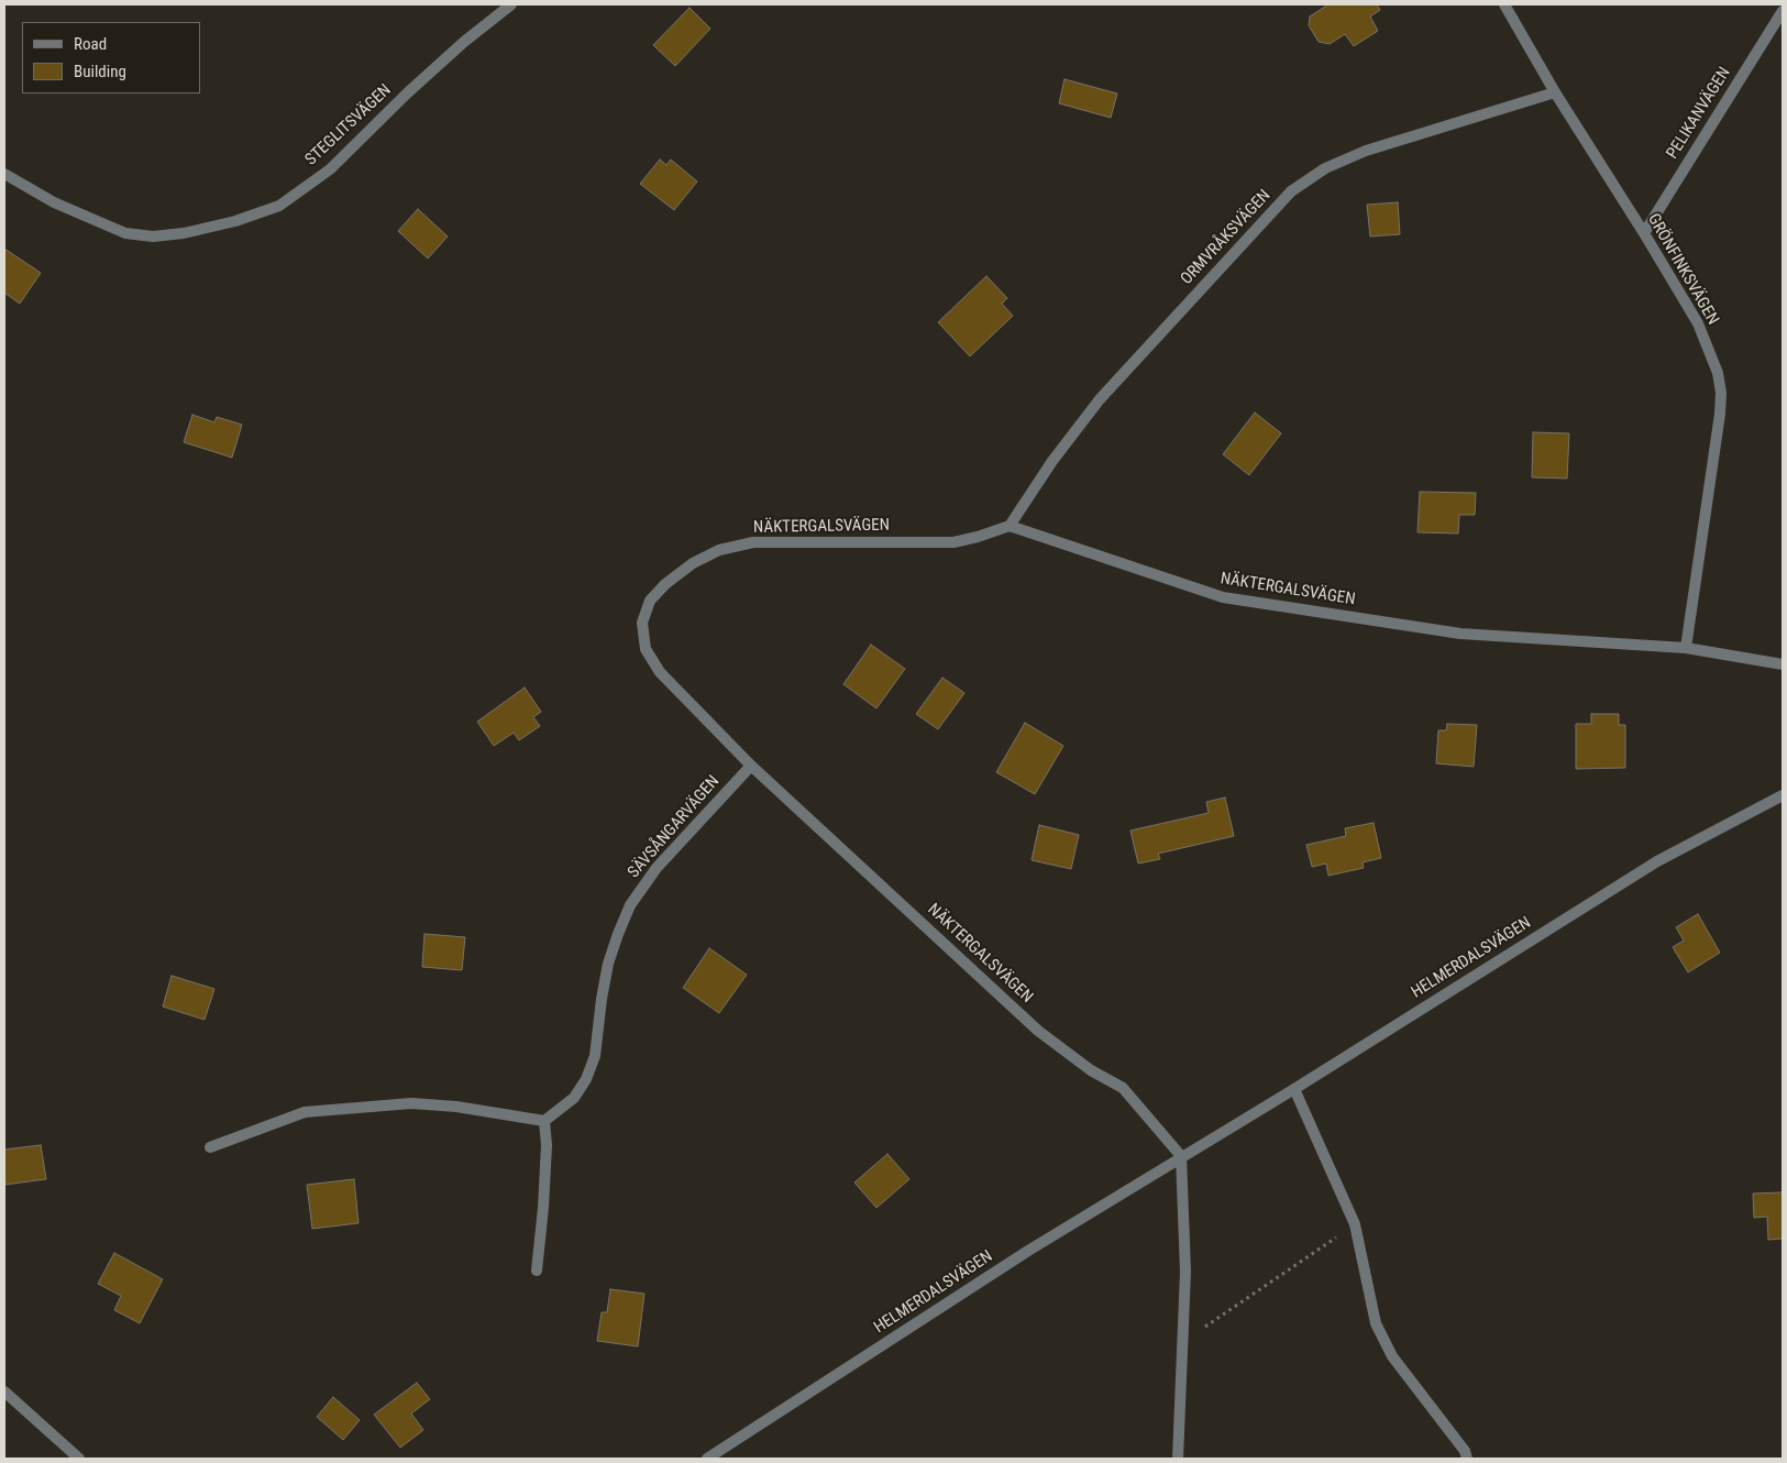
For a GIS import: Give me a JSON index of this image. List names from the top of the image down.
{
  "streets": {
    "street": [
      "PELIKANVÄGEN",
      "STEGLITSVÄGEN",
      "ORMVRÅKSVÄGEN",
      "GRÖNFINKSVÄGEN",
      "NÄKTERGALSVÄGEN",
      "SÄVSÅNGARVÄGEN",
      "HELMERDALSVÄGEN"
    ]
  },
  "crossings": [
    ["PELIKANVÄGEN", "GRÖNFINKSVÄGEN"],
    ["ORMVRÅKSVÄGEN", "GRÖNFINKSVÄGEN"],
    ["ORMVRÅKSVÄGEN", "NÄKTERGALSVÄGEN"],
    ["GRÖNFINKSVÄGEN", "NÄKTERGALSVÄGEN"],
    ["NÄKTERGALSVÄGEN", "SÄVSÅNGARVÄGEN"],
    ["NÄKTERGALSVÄGEN", "HELMERDALSVÄGEN"]
  ],
  "legend": ["Road", "Building"]
}
